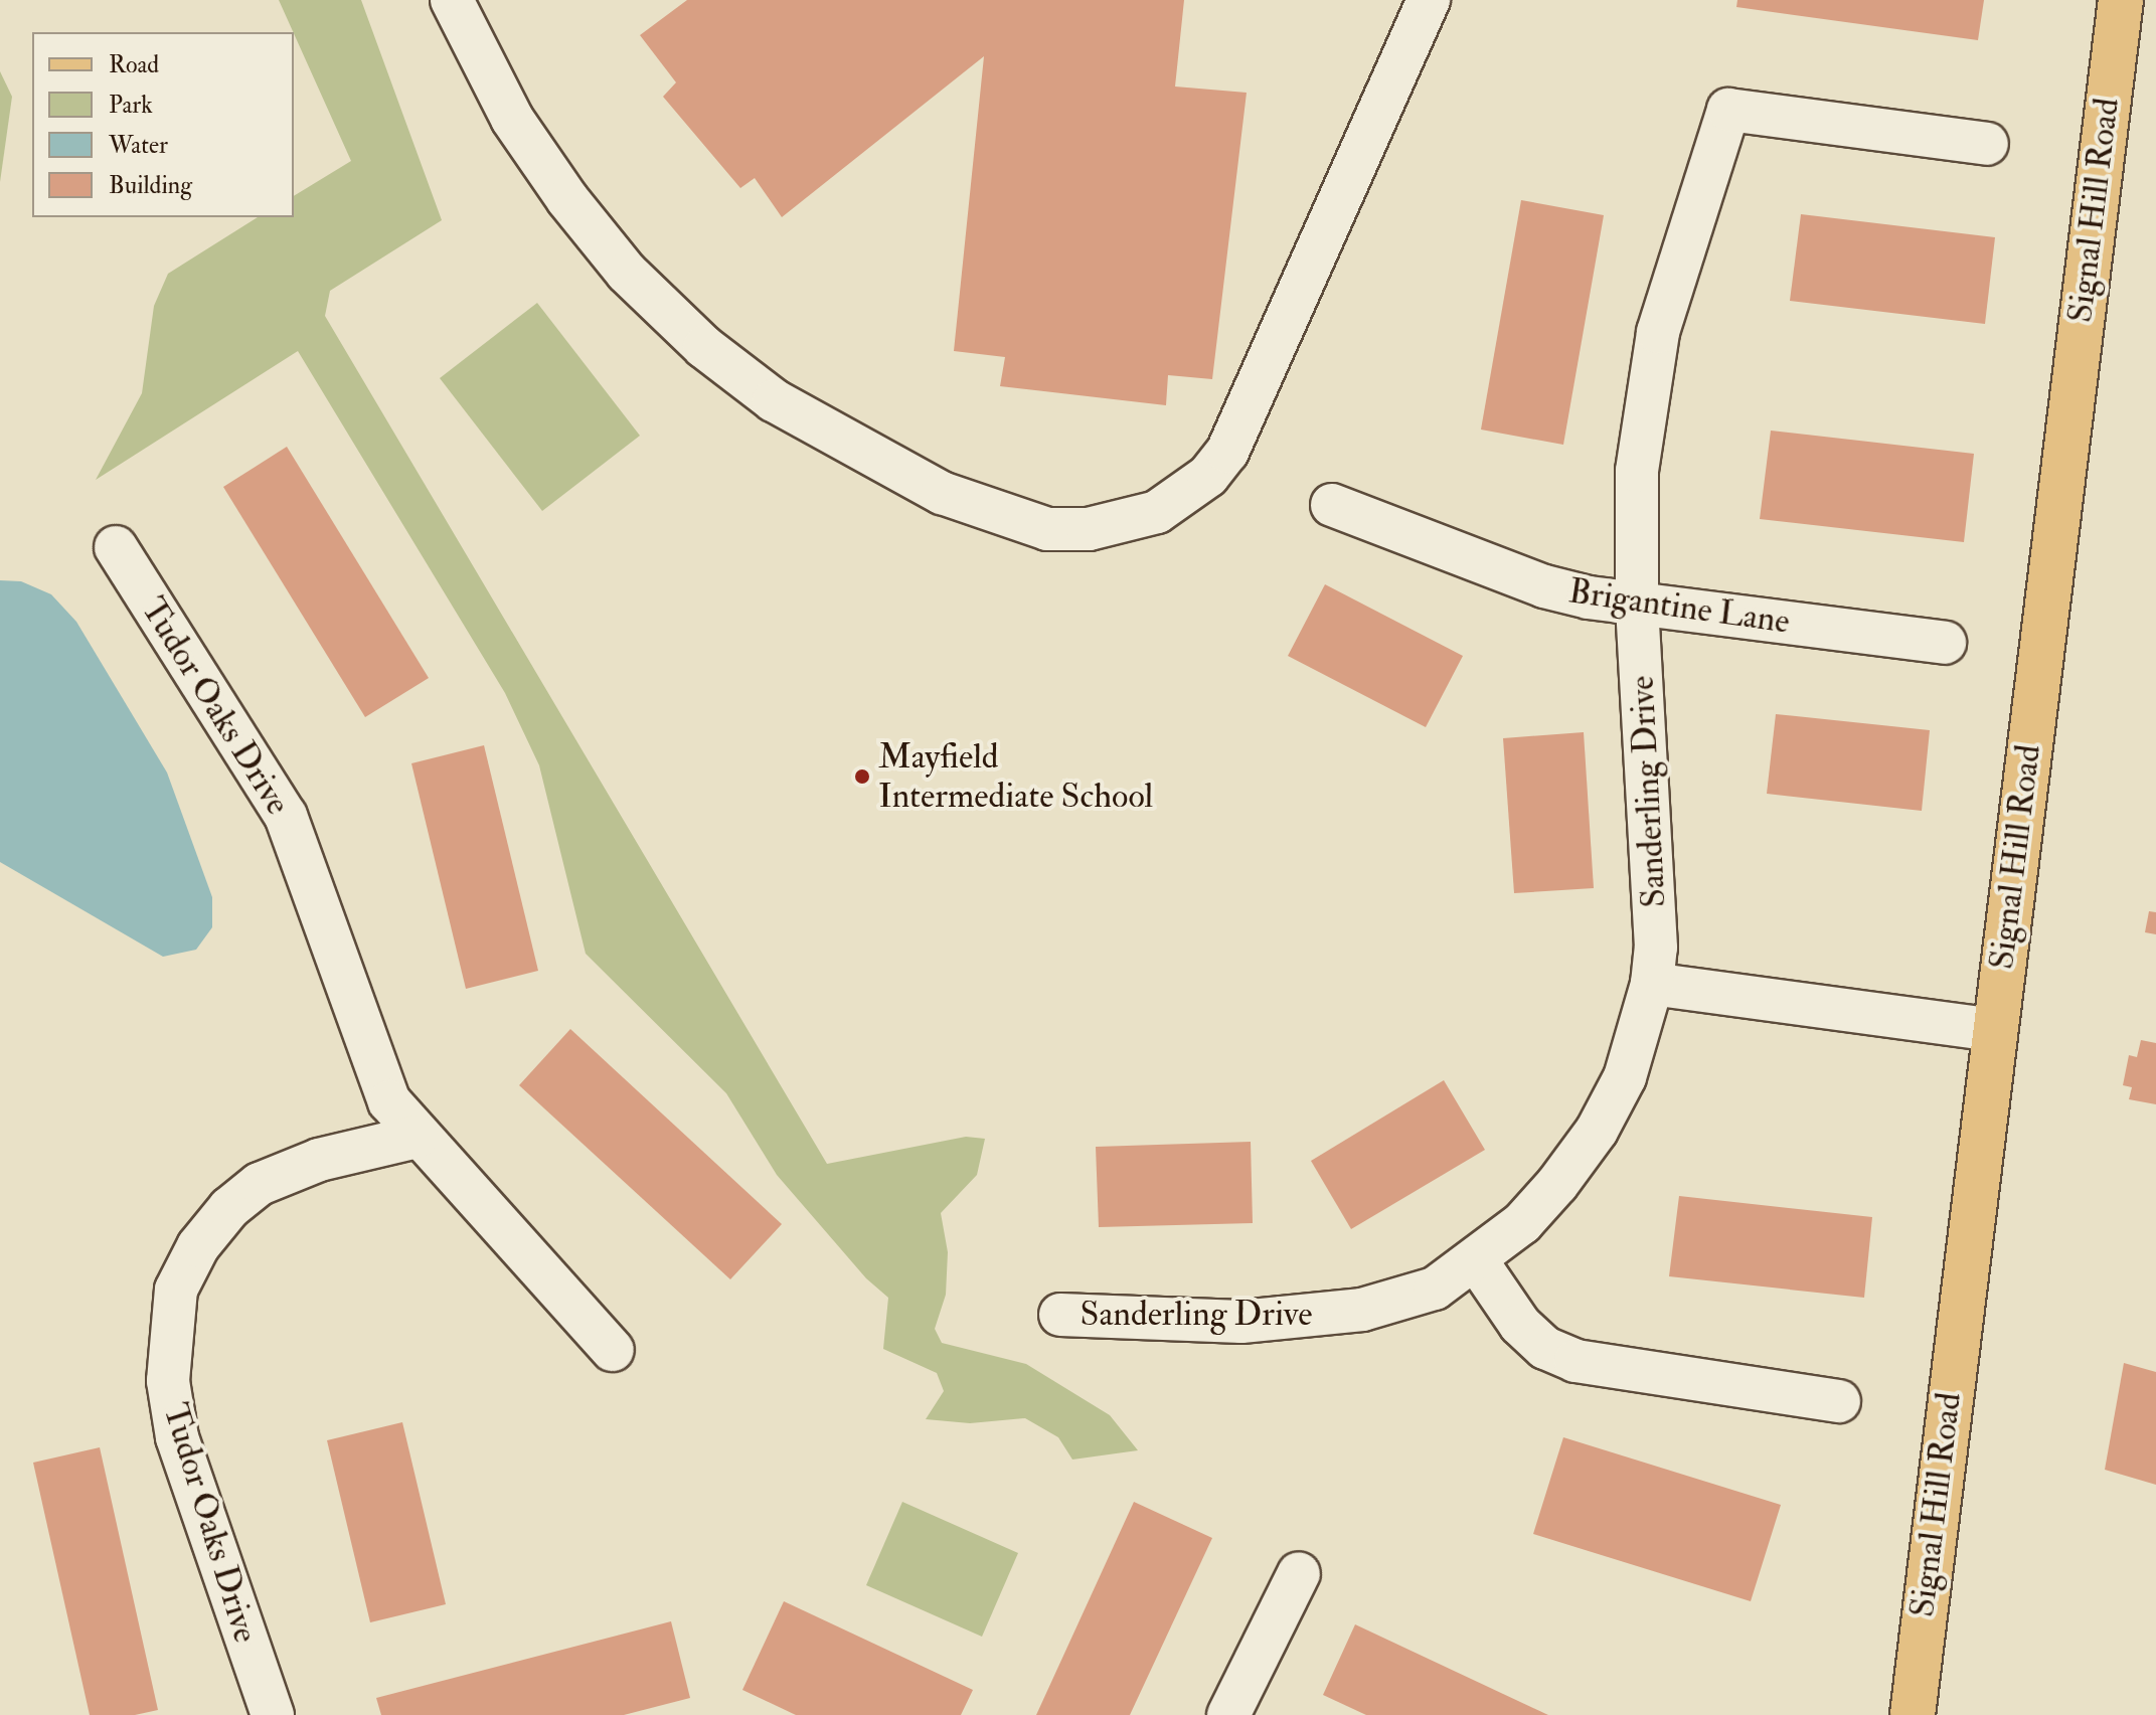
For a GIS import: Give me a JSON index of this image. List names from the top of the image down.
{
  "streets": {
    "main road": ["Signal Hill Road"],
    "street": ["Brigantine Lane", "Tudor Oaks Drive", "Sanderling Drive"]
  },
  "crossings": [
    ["Brigantine Lane", "Sanderling Drive"]
  ],
  "places": ["Mayfield Intermediate School"],
  "legend": [
    "Road",
    "Park",
    "Water",
    "Building"
  ]
}
